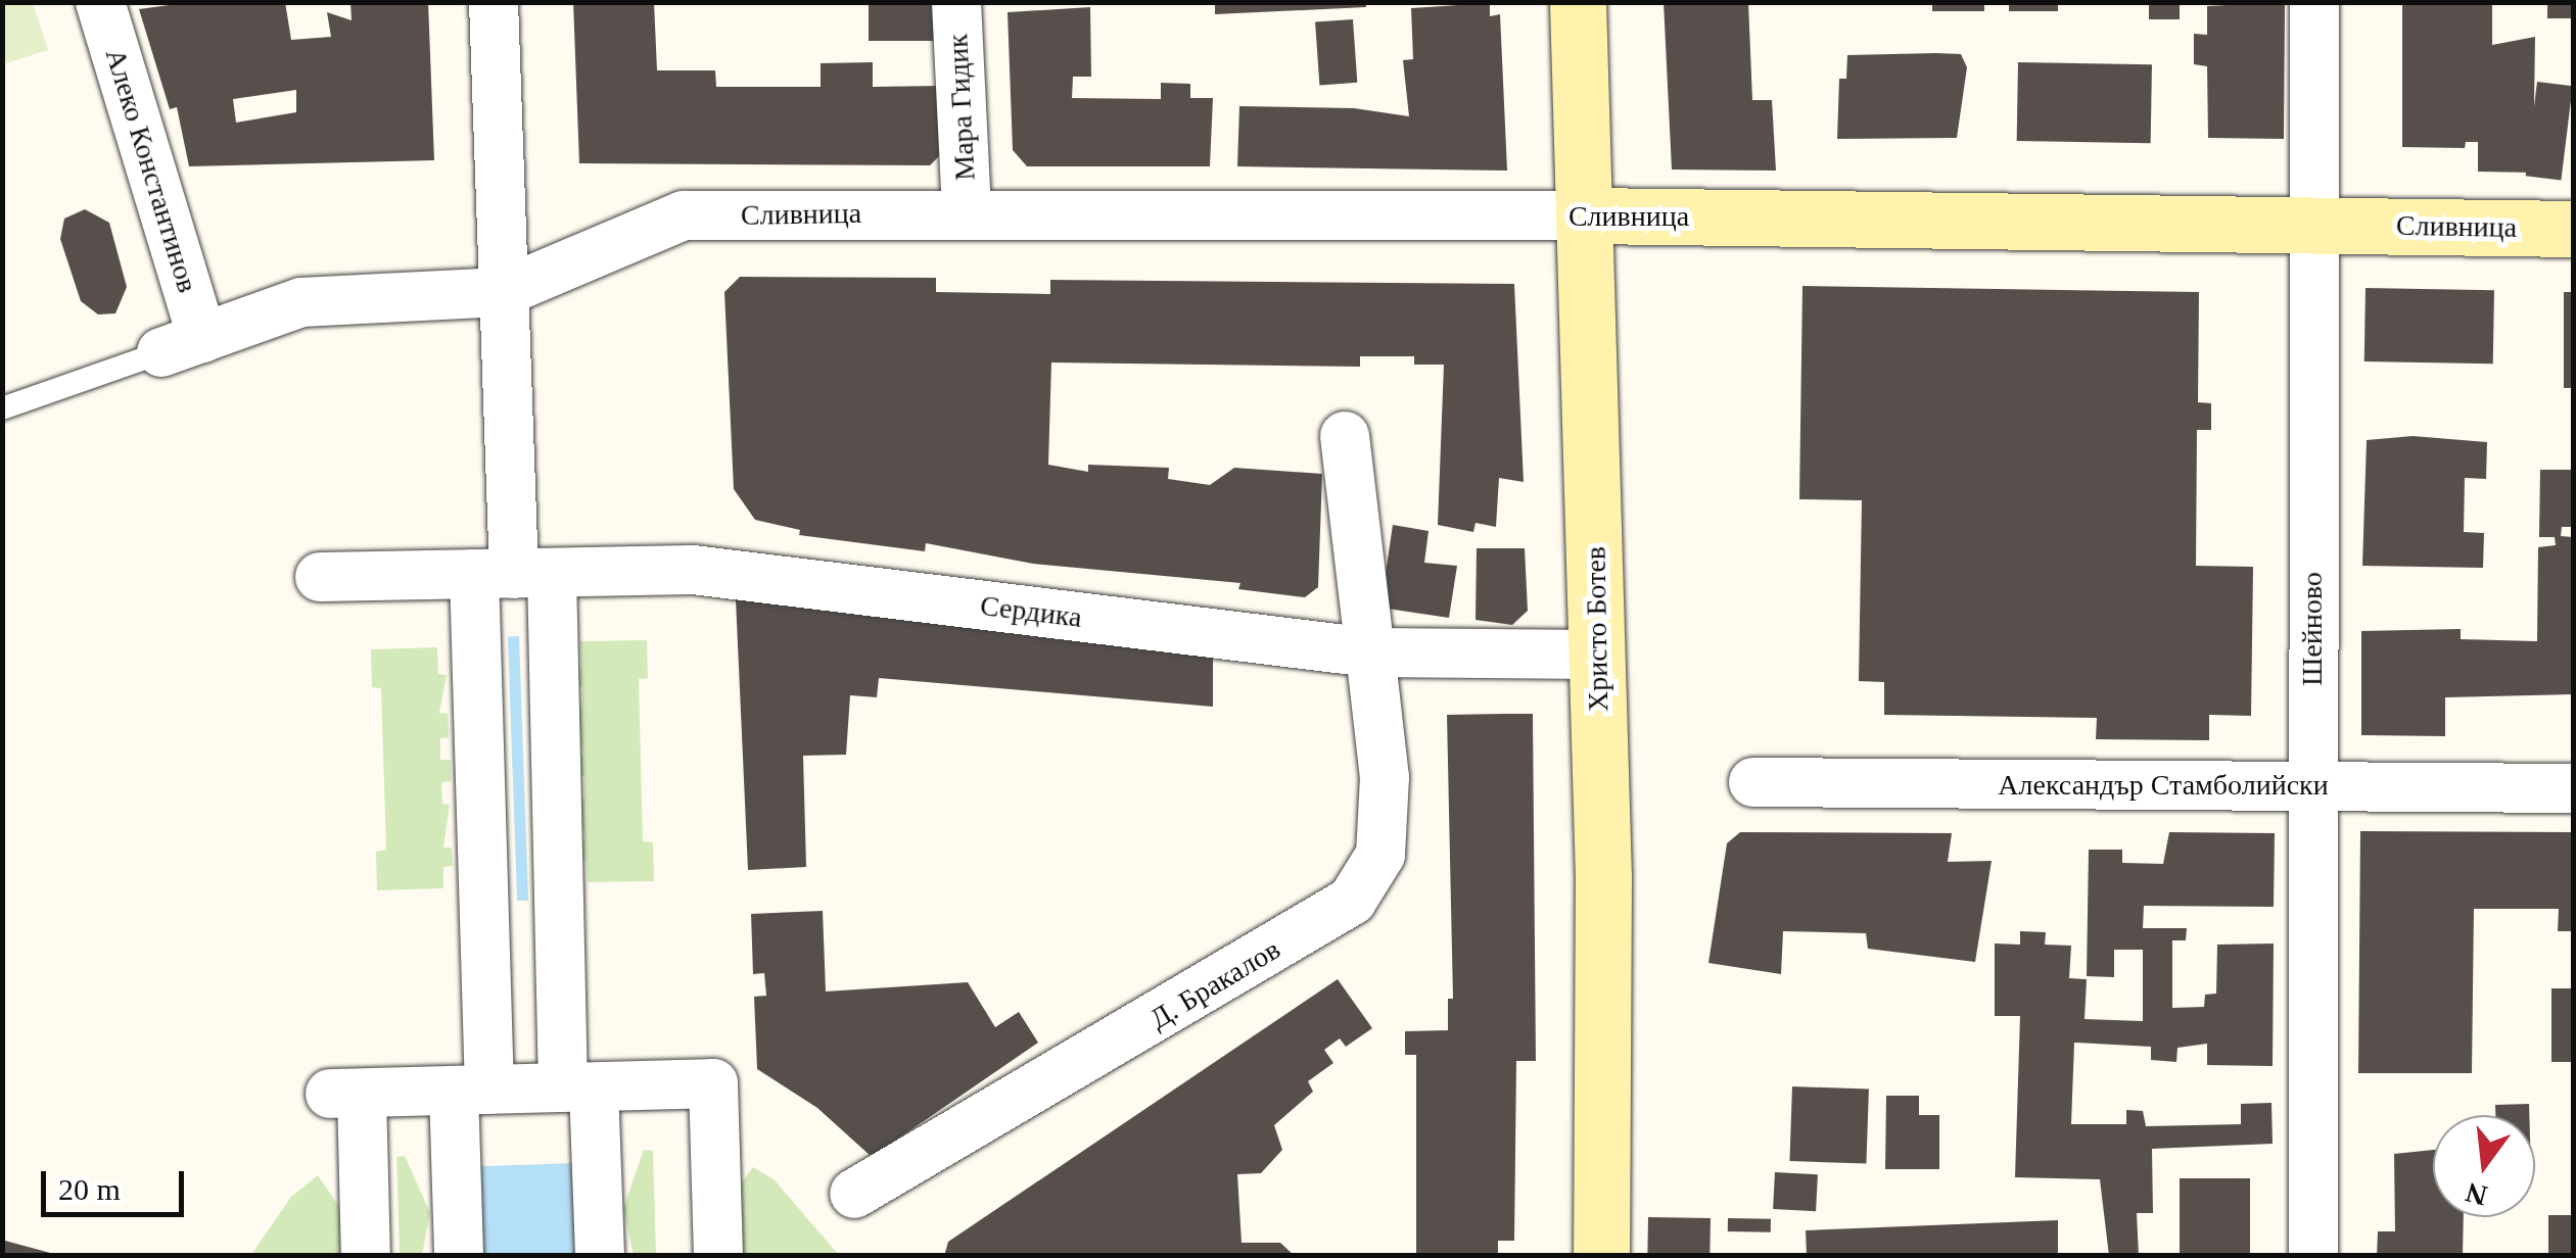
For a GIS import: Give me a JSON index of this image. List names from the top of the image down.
{
  "streets": {
    "main road": ["Сливница", "Христо Ботев"],
    "street": [
      "Мара Гидик",
      "Алеко Константинов",
      "Сердика",
      "Шейново",
      "Александър Стамболийски",
      "Д. Бракалов"
    ]
  },
  "crossings": [
    ["Мара Гидик", "Сливница"],
    ["Сливница", "Христо Ботев"],
    ["Сливница", "Шейново"],
    ["Сердика", "Христо Ботев"],
    ["Сердика", "Д. Бракалов"],
    ["Шейново", "Александър Стамболийски"]
  ],
  "scale_bar": "20 m",
  "north": "bottom"
}
